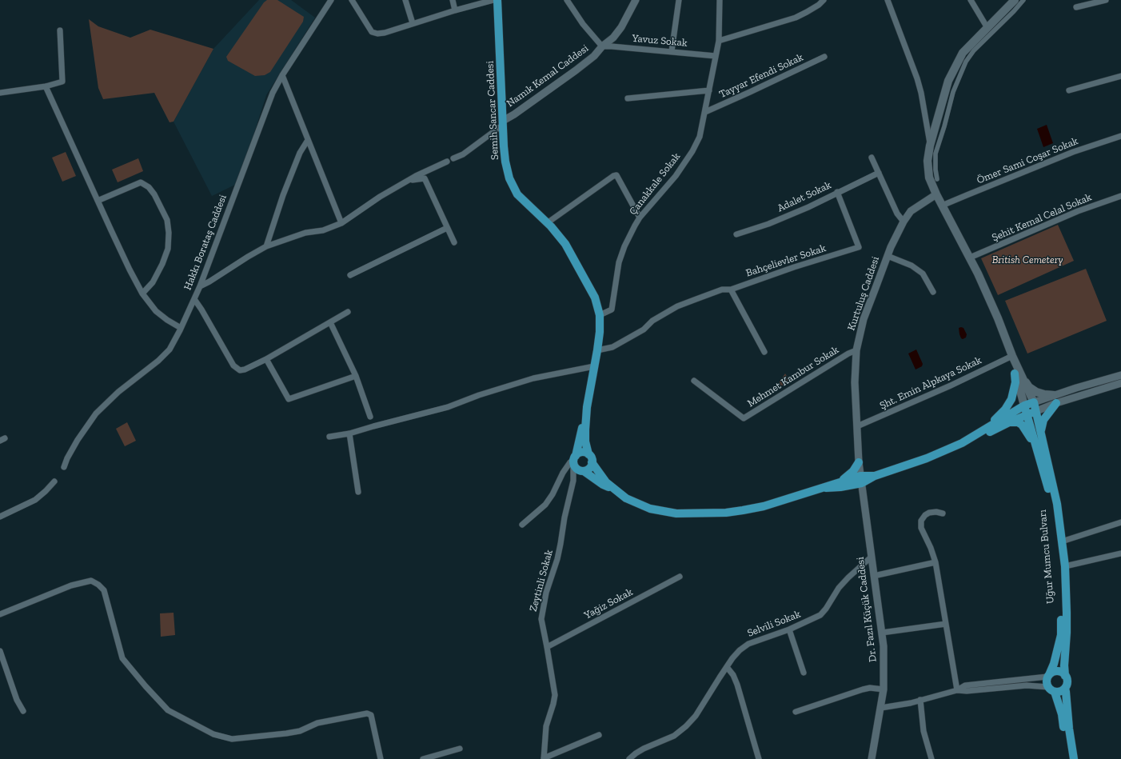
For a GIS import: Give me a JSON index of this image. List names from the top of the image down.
{
  "streets": {
    "main road": ["Semih Sancar Caddesi", "Uğur Mumcu Bulvarı"],
    "street": [
      "Yavuz Sokak",
      "Namık Kemal Caddesi",
      "Tayyar Efendi Sokak",
      "Ömer Sami Coşar Sokak",
      "Çanakkale Sokak",
      "Adalet Sokak",
      "Şehit Kemal Celal Sokak",
      "Hakkı Borataş Caddesi",
      "Bahçelievler Sokak",
      "Kurtuluş Caddesi",
      "Mehmet Kambur Sokak",
      "Şht. Emin Alpkaya Sokak",
      "Zeytinli Sokak",
      "Yağiz Sokak",
      "Dr. Fazıl Küçük Caddesi",
      "Selvili Sokak"
    ]
  },
  "crossings": [
    ["Yavuz Sokak", "Namık Kemal Caddesi"],
    ["Yavuz Sokak", "Çanakkale Sokak"],
    ["Namık Kemal Caddesi", "Semih Sancar Caddesi"],
    ["Tayyar Efendi Sokak", "Çanakkale Sokak"],
    ["Semih Sancar Caddesi", "Çanakkale Sokak"],
    ["Semih Sancar Caddesi", "Kurtuluş Caddesi"],
    ["Semih Sancar Caddesi", "Zeytinli Sokak"],
    ["Semih Sancar Caddesi", "Dr. Fazıl Küçük Caddesi"],
    ["Adalet Sokak", "Bahçelievler Sokak"],
    ["Kurtuluş Caddesi", "Mehmet Kambur Sokak"],
    ["Kurtuluş Caddesi", "Şht. Emin Alpkaya Sokak"],
    ["Kurtuluş Caddesi", "Dr. Fazıl Küçük Caddesi"],
    ["Zeytinli Sokak", "Yağiz Sokak"],
    ["Dr. Fazıl Küçük Caddesi", "Selvili Sokak"]
  ],
  "parks": ["British Cemetery"]
}
